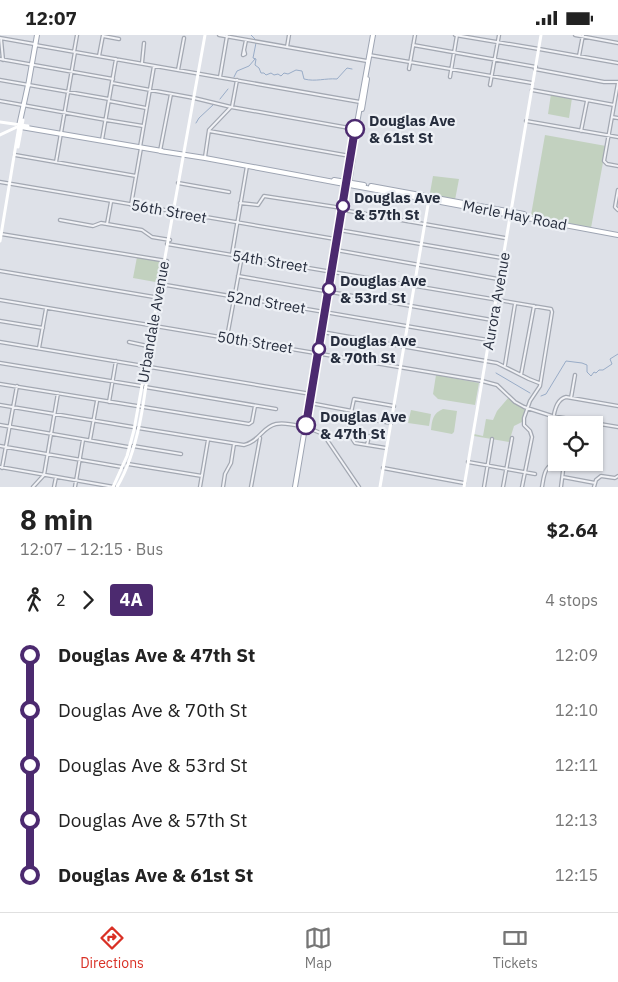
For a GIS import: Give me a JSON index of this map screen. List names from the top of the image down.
{
  "streets": {
    "main road": ["Merle Hay Road"],
    "street": [
      "56th Street",
      "54th Street",
      "Aurora Avenue",
      "52nd Street",
      "Urbandale Avenue",
      "50th Street"
    ]
  },
  "crossings": [
    ["56th Street", "Urbandale Avenue"],
    ["Merle Hay Road", "Aurora Avenue"],
    ["Merle Hay Road", "Urbandale Avenue"],
    ["54th Street", "Aurora Avenue"],
    ["54th Street", "Urbandale Avenue"],
    ["Aurora Avenue", "52nd Street"],
    ["Aurora Avenue", "50th Street"],
    ["52nd Street", "Urbandale Avenue"],
    ["Urbandale Avenue", "50th Street"]
  ],
  "places": [
    "Douglas Ave & 61st St",
    "Douglas Ave & 57th St",
    "Douglas Ave & 53rd St",
    "Douglas Ave & 70th St",
    "Douglas Ave & 47th St"
  ],
  "lines": ["bus line 4A"],
  "page": {
    "status": "12:07",
    "heading": ["8 min", "12:07 – 12:15 · Bus", "$2.64"],
    "legs": ["2", "4A", "4 stops"],
    "list": [
      {
        "name": "Douglas Ave & 47th St",
        "value": "12:09"
      },
      {
        "name": "Douglas Ave & 70th St",
        "value": "12:10"
      },
      {
        "name": "Douglas Ave & 53rd St",
        "value": "12:11"
      },
      {
        "name": "Douglas Ave & 57th St",
        "value": "12:13"
      },
      {
        "name": "Douglas Ave & 61st St",
        "value": "12:15"
      }
    ],
    "tabs": ["Directions", "Map", "Tickets"]
  }
}
